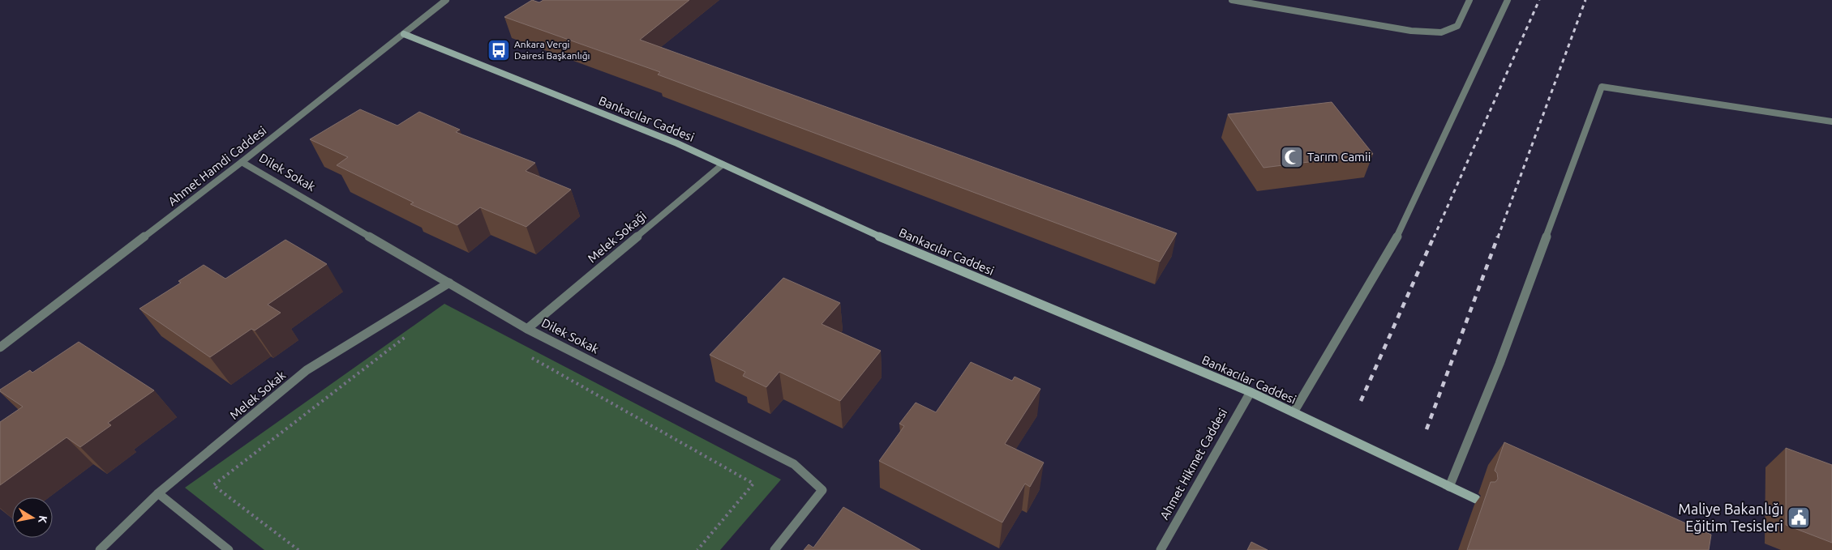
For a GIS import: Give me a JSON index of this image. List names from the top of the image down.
{
  "streets": {
    "main road": ["Bankacılar Caddesi"],
    "street": [
      "Ahmet Hamdi Caddesi",
      "Dilek Sokak",
      "Melek Sokaği",
      "Melek Sokak",
      "Ahmet Hikmet Caddesi"
    ]
  },
  "crossings": [
    ["Bankacılar Caddesi", "Ahmet Hamdi Caddesi"],
    ["Bankacılar Caddesi", "Melek Sokaği"],
    ["Bankacılar Caddesi", "Ahmet Hikmet Caddesi"],
    ["Ahmet Hamdi Caddesi", "Dilek Sokak"],
    ["Dilek Sokak", "Melek Sokaği"],
    ["Dilek Sokak", "Melek Sokak"]
  ],
  "places": {
    "bus stop": ["Ankara Vergi Dairesi Başkanlığı"],
    "mosque": ["Tarım Camii"],
    "public building": ["Maliye Bakanlığı Eğitim Tesisleri"]
  },
  "north": "right"
}
